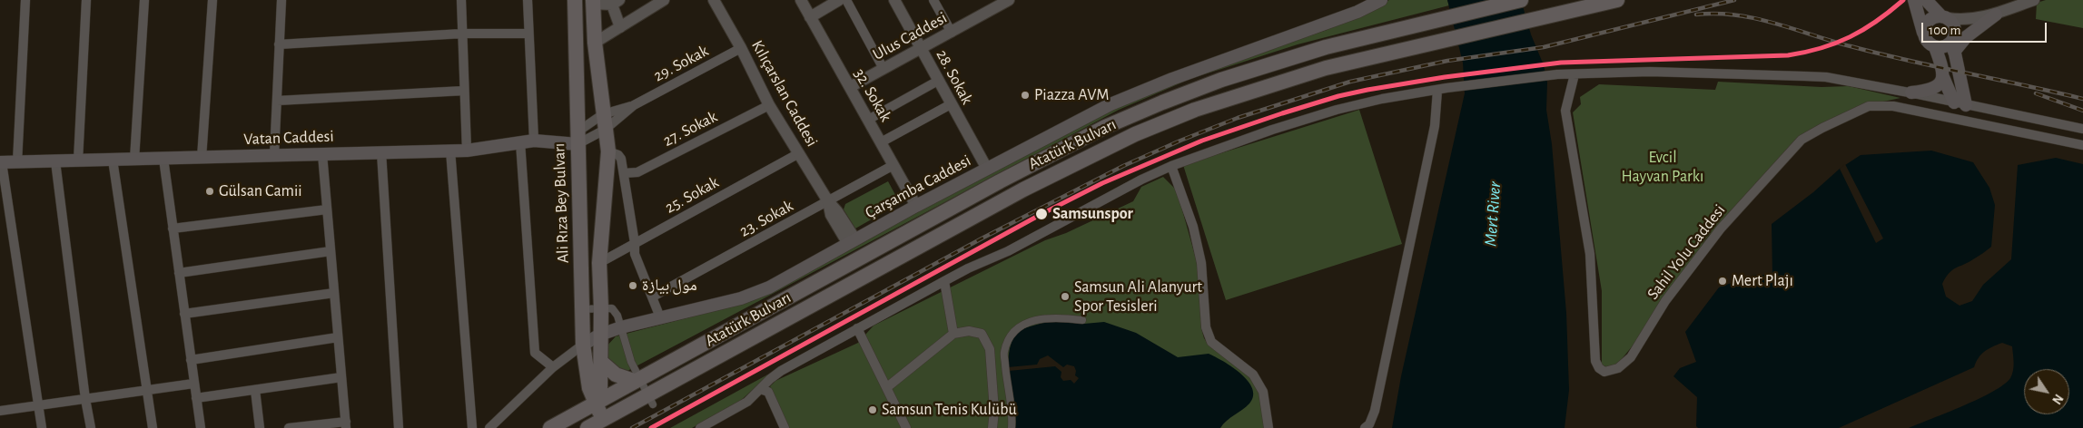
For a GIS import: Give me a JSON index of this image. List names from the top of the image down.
{
  "streets": {
    "main road": [
      "Vatan Caddesi",
      "Atatürk Bulvarı",
      "Çarşamba Caddesi",
      "Ali Rıza Bey Bulvarı"
    ],
    "street": [
      "Ulus Caddesi",
      "29. Sokak",
      "28. Sokak",
      "Kılıçarslan Caddesi",
      "32. Sokak",
      "27. Sokak",
      "25. Sokak",
      "23. Sokak",
      "Sahil Yolu Caddesi"
    ]
  },
  "crossings": [
    ["Ulus Caddesi", "28. Sokak"],
    ["Ulus Caddesi", "32. Sokak"],
    ["29. Sokak", "Kılıçarslan Caddesi"],
    ["28. Sokak", "Çarşamba Caddesi"],
    ["Kılıçarslan Caddesi", "27. Sokak"],
    ["Kılıçarslan Caddesi", "Çarşamba Caddesi"],
    ["Kılıçarslan Caddesi", "25. Sokak"],
    ["Kılıçarslan Caddesi", "23. Sokak"],
    ["32. Sokak", "Çarşamba Caddesi"],
    ["32. Sokak", "23. Sokak"],
    ["Vatan Caddesi", "Ali Rıza Bey Bulvarı"],
    ["Atatürk Bulvarı", "Ali Rıza Bey Bulvarı"],
    ["Çarşamba Caddesi", "Ali Rıza Bey Bulvarı"]
  ],
  "water": ["Mert River"],
  "parks": ["Evcil Hayvan Parkı"],
  "places": [
    "Piazza AVM",
    "Gülsan Camii",
    "Samsunspor",
    "Mert Plajı",
    "مول بيازة",
    "Samsun Ali Alanyurt Spor Tesisleri",
    "Samsun Tenis Kulübü"
  ],
  "scale_bar": "100 m",
  "north": "bottom right"
}
